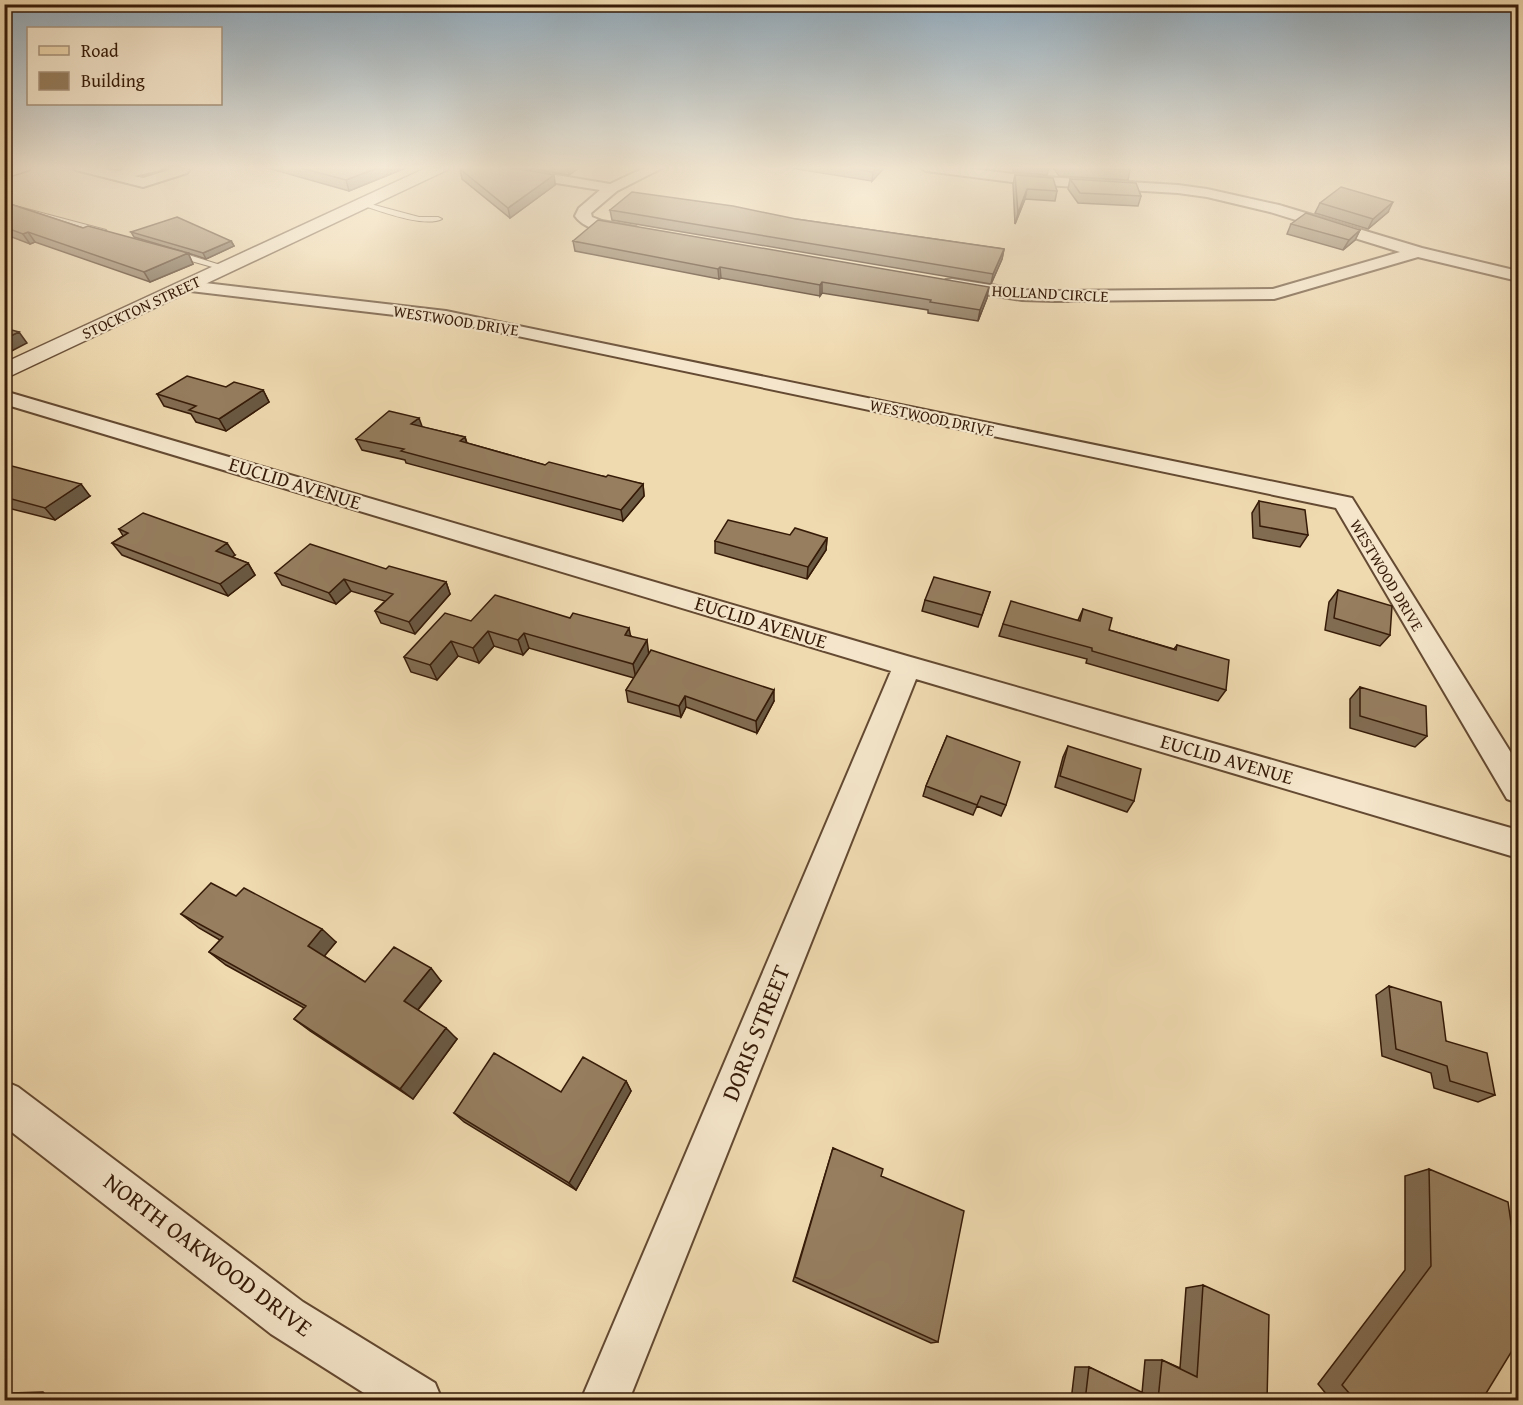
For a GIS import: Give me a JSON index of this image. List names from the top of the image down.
{
  "streets": {
    "street": [
      "HOLLAND CIRCLE",
      "STOCKTON STREET",
      "WESTWOOD DRIVE",
      "EUCLID AVENUE",
      "DORIS STREET",
      "NORTH OAKWOOD DRIVE"
    ]
  },
  "crossings": [
    ["STOCKTON STREET", "WESTWOOD DRIVE"],
    ["EUCLID AVENUE", "DORIS STREET"]
  ],
  "legend": ["Road", "Building"]
}
